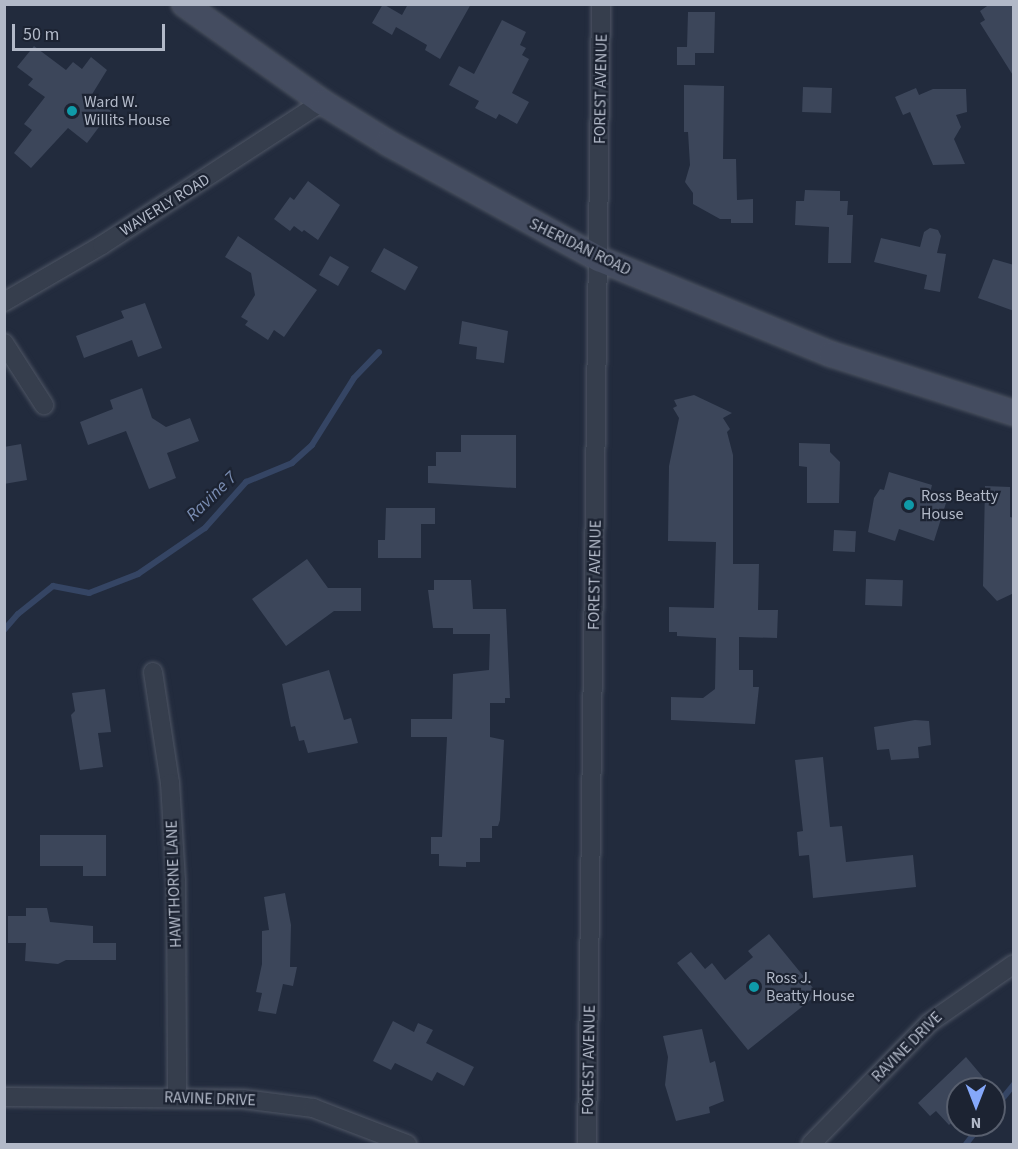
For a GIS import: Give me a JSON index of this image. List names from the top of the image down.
{
  "streets": {
    "street": [
      "FOREST AVENUE",
      "WAVERLY ROAD",
      "SHERIDAN ROAD",
      "HAWTHORNE LANE",
      "RAVINE DRIVE"
    ]
  },
  "crossings": [
    ["FOREST AVENUE", "SHERIDAN ROAD"],
    ["WAVERLY ROAD", "SHERIDAN ROAD"],
    ["HAWTHORNE LANE", "RAVINE DRIVE"]
  ],
  "water": ["Ravine 7"],
  "places": ["Ward W. Willits House", "Ross Beatty House", "Ross J. Beatty House"],
  "scale_bar": "50 m",
  "north": "bottom"
}
